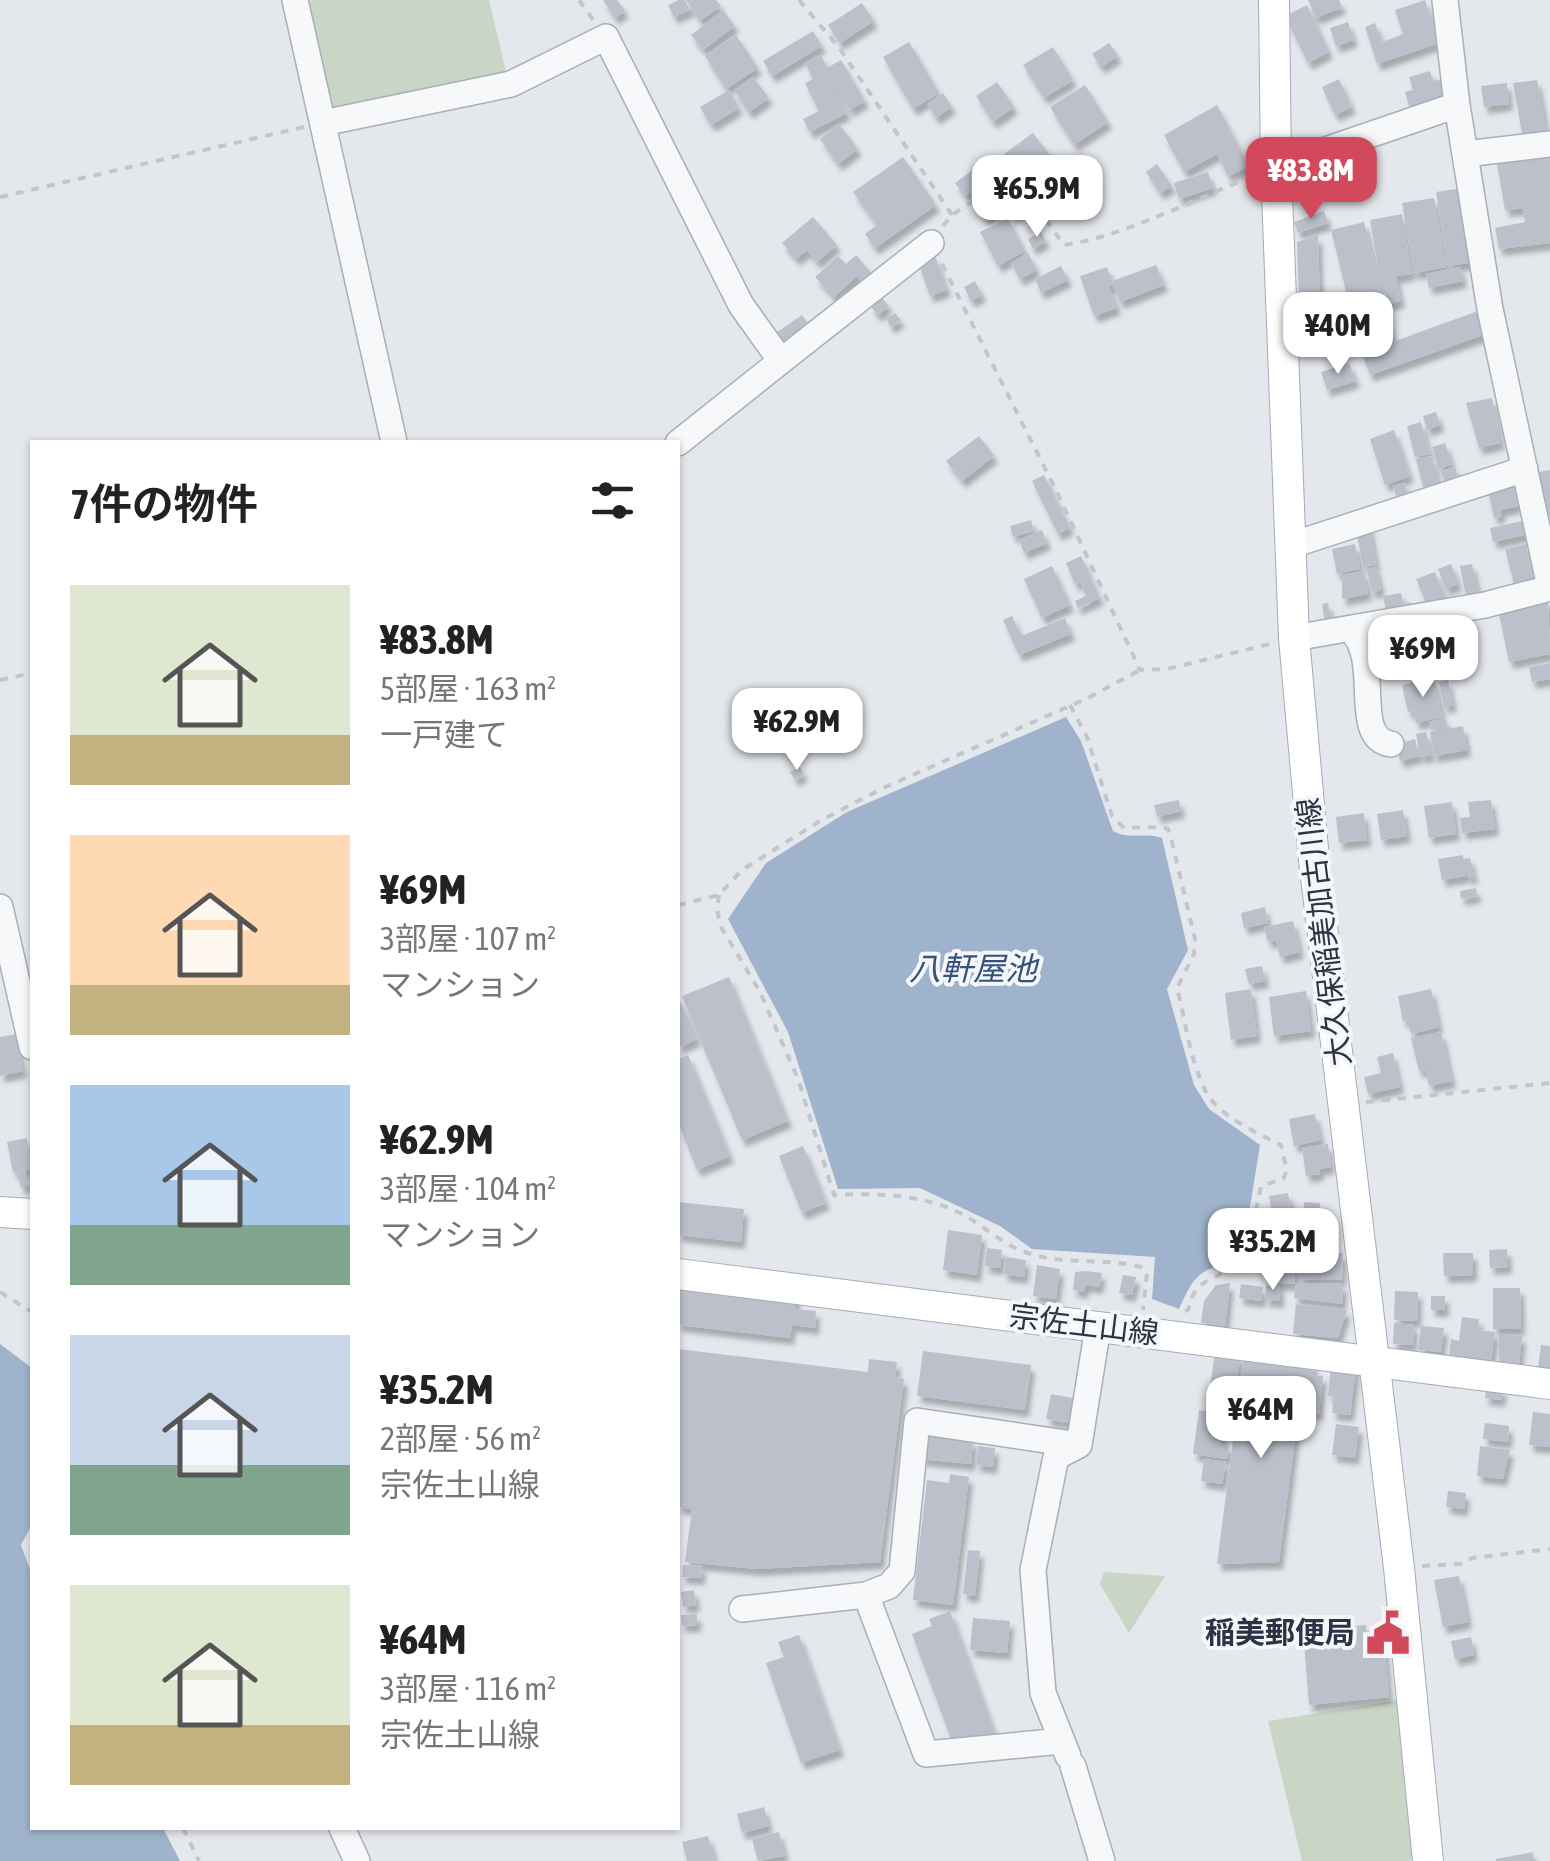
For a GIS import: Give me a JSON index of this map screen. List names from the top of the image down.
{
  "streets": {
    "main road": ["大久保稲美加古川線", "宗佐土山線"]
  },
  "crossings": [
    ["大久保稲美加古川線", "宗佐土山線"]
  ],
  "water": ["八軒屋池"],
  "places": {
    "public building": ["稲美郵便局"]
  },
  "page": {
    "price": [
      "¥83.8M",
      "¥65.9M",
      "¥40M",
      "¥69M",
      "¥62.9M",
      "¥35.2M",
      "¥64M"
    ],
    "heading": "7件の物件",
    "list": [
      {
        "name": "¥83.8M",
        "note": "5部屋 · 163 m² · 一戸建て"
      },
      {
        "name": "¥69M",
        "note": "3部屋 · 107 m² · マンション"
      },
      {
        "name": "¥62.9M",
        "note": "3部屋 · 104 m² · マンション"
      },
      {
        "name": "¥35.2M",
        "note": "2部屋 · 56 m² · 宗佐土山線"
      },
      {
        "name": "¥64M",
        "note": "3部屋 · 116 m² · 宗佐土山線"
      }
    ]
  }
}
